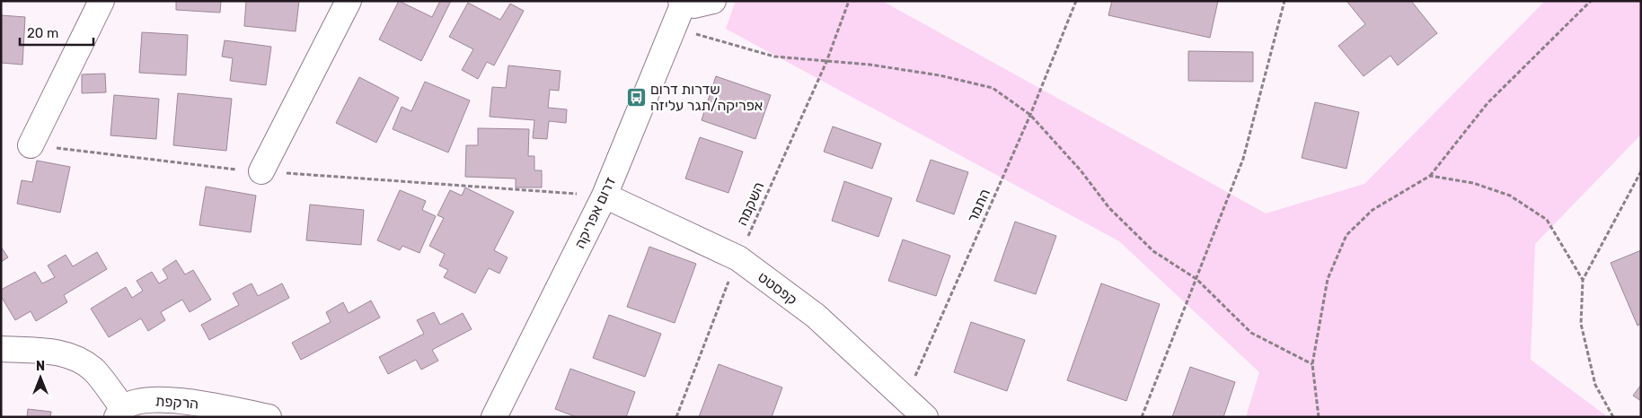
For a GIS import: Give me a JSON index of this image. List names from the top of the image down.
{
  "streets": {
    "street": ["דרום אפריקה", "קפסטט", "הרקפת"],
    "path": ["השקמה", "התמר"]
  },
  "crossings": [
    ["השקמה", "קפסטט"],
    ["התמר", "קפסטט"],
    ["דרום אפריקה", "קפסטט"]
  ],
  "places": {
    "bus stop": ["שדרות דרום אפריקה/תגר עליזה"]
  },
  "scale_bar": "20 m",
  "north": "top"
}
